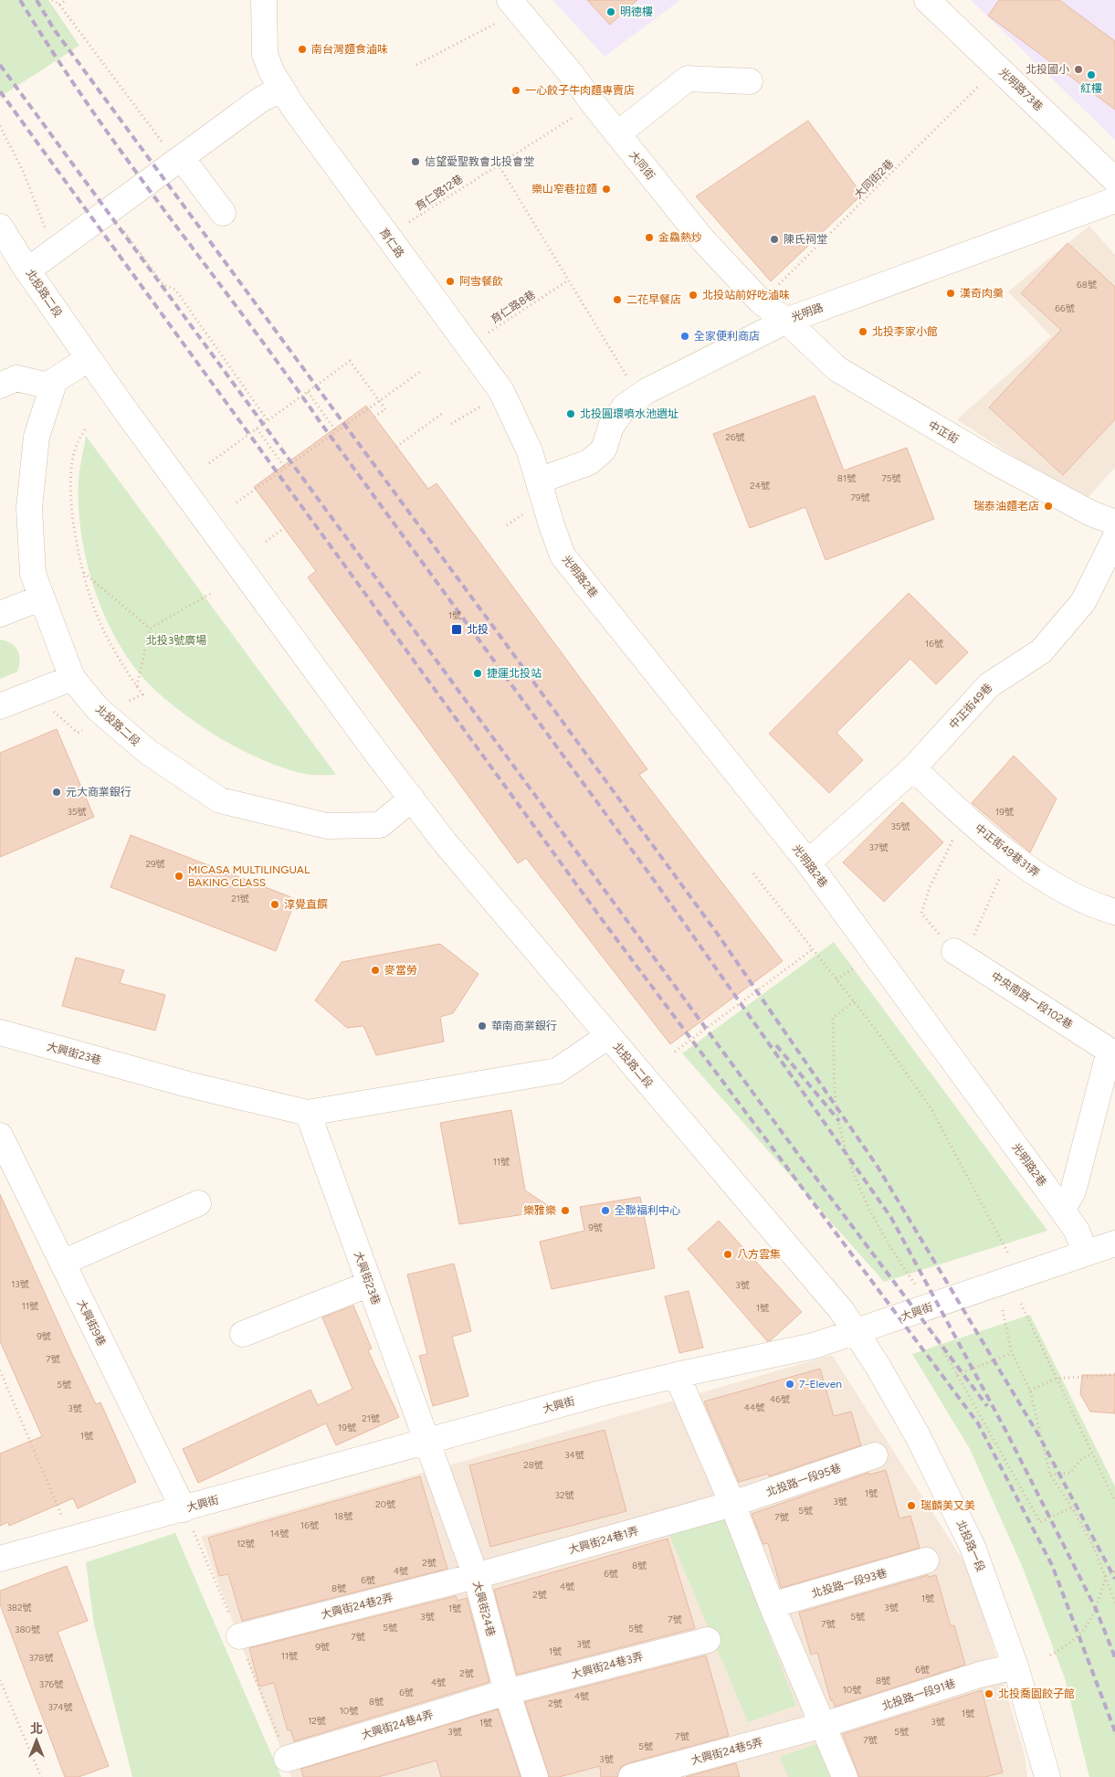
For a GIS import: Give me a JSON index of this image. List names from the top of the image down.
{
  "streets": {
    "street": [
      "光明路73巷",
      "大同街",
      "育仁路",
      "北投路二段",
      "光明路",
      "中正街",
      "光明路2巷",
      "中正街49巷",
      "中正街49巷31弄",
      "中央南路一段102巷",
      "大興街23巷",
      "大興街",
      "大興街9巷",
      "北投路一段95巷",
      "大興街24巷1弄",
      "北投路一段",
      "北投路一段93巷",
      "大興街24巷2弄",
      "大興街24巷",
      "大興街24巷3弄",
      "北投路一段91巷",
      "大興街24巷4弄",
      "大興街24巷5弄"
    ],
    "path": ["大同街2巷", "育仁路12巷", "育仁路8巷"]
  },
  "crossings": [
    ["光明路73巷", "大同街2巷"],
    ["大同街", "大同街2巷"],
    ["大同街", "育仁路12巷"],
    ["大同街", "光明路"],
    ["大同街", "中正街"],
    ["育仁路12巷", "育仁路"],
    ["育仁路", "育仁路8巷"],
    ["育仁路", "光明路"],
    ["育仁路", "光明路2巷"],
    ["北投路二段", "大興街23巷"],
    ["北投路二段", "大興街"],
    ["北投路二段", "北投路一段"],
    ["光明路", "中正街"],
    ["光明路", "光明路2巷"],
    ["光明路2巷", "中正街49巷"],
    ["光明路2巷", "大興街"],
    ["中正街49巷", "中正街49巷31弄"],
    ["大興街23巷", "大興街"],
    ["大興街23巷", "大興街24巷"],
    ["大興街", "大興街9巷"],
    ["大興街", "北投路一段"],
    ["大興街", "大興街24巷"],
    ["北投路一段95巷", "大興街24巷1弄"],
    ["大興街24巷1弄", "大興街24巷2弄"],
    ["大興街24巷1弄", "大興街24巷"],
    ["北投路一段", "北投路一段91巷"],
    ["大興街24巷2弄", "大興街24巷"],
    ["大興街24巷", "大興街24巷3弄"],
    ["大興街24巷", "大興街24巷4弄"],
    ["大興街24巷3弄", "大興街24巷4弄"],
    ["北投路一段91巷", "大興街24巷5弄"]
  ],
  "parks": ["北投3號廣場"],
  "places": {
    "other": [
      "明德樓",
      "南台灣麵食滷味",
      "北投國小",
      "紅樓",
      "一心餃子牛肉麵專賣店",
      "信望愛聖教會北投會堂",
      "樂山窄巷拉麵",
      "金鱻熱炒",
      "陳氏祠堂",
      "阿雪餐飲",
      "漢奇肉羹",
      "北投站前好吃滷味",
      "二花早餐店",
      "北投李家小館",
      "全家便利商店",
      "北投圓環噴水池遺址",
      "瑞泰油麵老店",
      "捷運北投站",
      "元大商業銀行",
      "MICASA MULTILINGUAL BAKING CLASS",
      "淳覺直饌",
      "麥當勞",
      "華南商業銀行",
      "樂雅樂",
      "全聯福利中心",
      "八方雲集",
      "7-Eleven",
      "瑞麟美又美",
      "北投喬園餃子館"
    ],
    "transit": ["北投"]
  },
  "house_numbers": [
    "68號",
    "66號",
    "26號",
    "81號",
    "75號",
    "24號",
    "79號",
    "1號",
    "16號",
    "35號",
    "19號",
    "35號",
    "37號",
    "29號",
    "21號",
    "11號",
    "9號",
    "13號",
    "3號",
    "11號",
    "1號",
    "9號",
    "7號",
    "5號",
    "46號",
    "44號",
    "3號",
    "21號",
    "19號",
    "1號",
    "34號",
    "28號",
    "1號",
    "32號",
    "3號",
    "20號",
    "5號",
    "18號",
    "7號",
    "16號",
    "14號",
    "12號",
    "2號",
    "8號",
    "4號",
    "6號",
    "6號",
    "4號",
    "8號",
    "2號",
    "1號",
    "382號",
    "3號",
    "1號",
    "3號",
    "5號",
    "7號",
    "7號",
    "5號",
    "5號",
    "380號",
    "7號",
    "3號",
    "9號",
    "1號",
    "11號",
    "378號",
    "6號",
    "2號",
    "8號",
    "4號",
    "376號",
    "10號",
    "6號",
    "4號",
    "8號",
    "2號",
    "374號",
    "10號",
    "1號",
    "12號",
    "3號",
    "1號",
    "3號",
    "5號",
    "7號",
    "7號",
    "5號",
    "3號"
  ],
  "north": "top"
}
